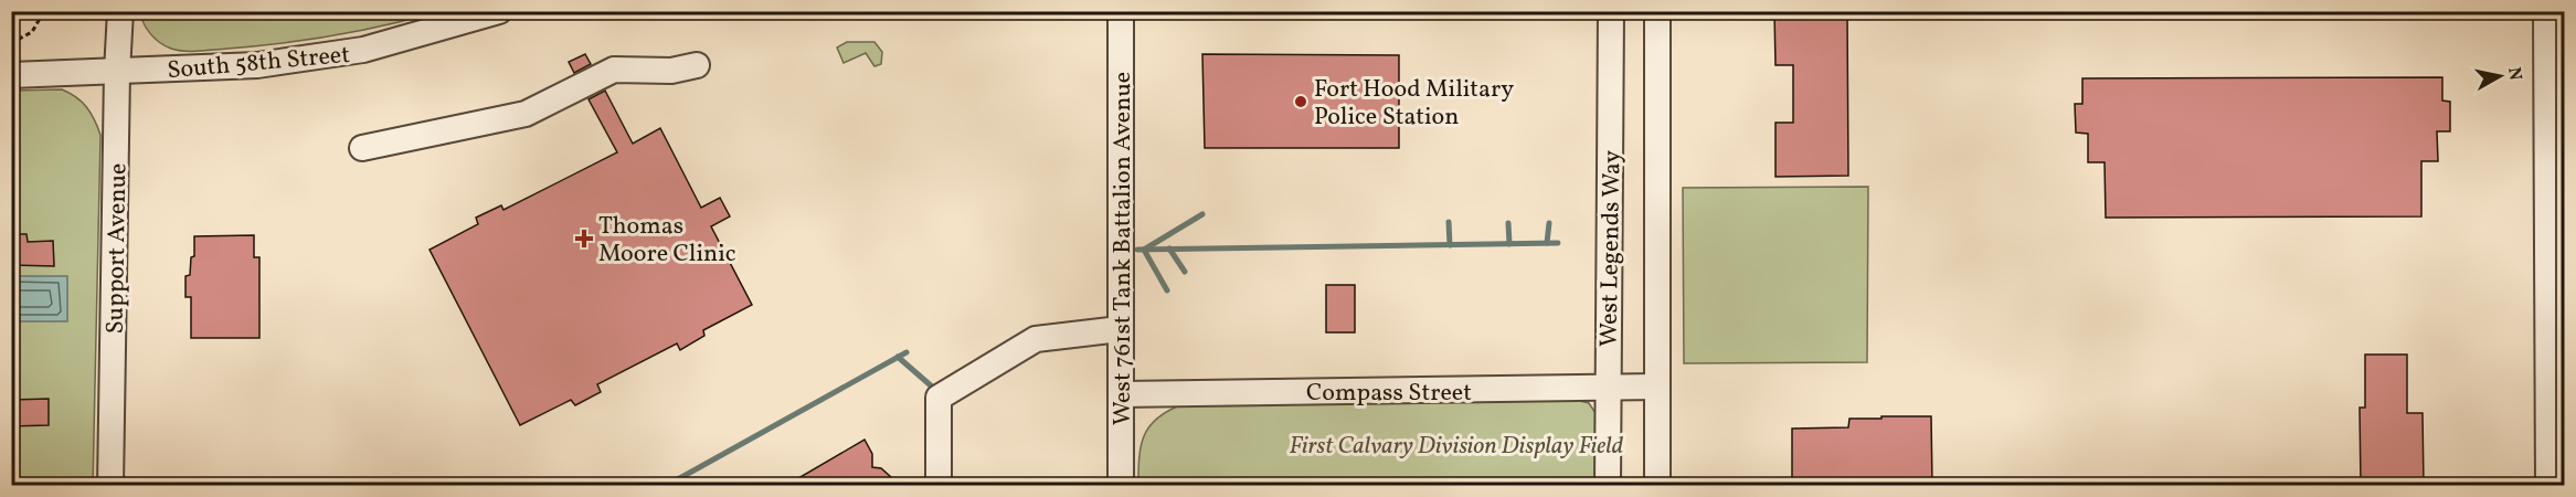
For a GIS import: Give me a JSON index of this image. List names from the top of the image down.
{
  "streets": {
    "street": [
      "South 58th Street",
      "Support Avenue",
      "West 761st Tank Battalion Avenue",
      "West Legends Way",
      "Compass Street"
    ]
  },
  "crossings": [
    ["South 58th Street", "Support Avenue"],
    ["West 761st Tank Battalion Avenue", "Compass Street"],
    ["West Legends Way", "Compass Street"]
  ],
  "parks": ["First Calvary Division Display Field"],
  "places": {
    "other": ["Fort Hood Military Police Station"],
    "health": ["Thomas Moore Clinic"]
  },
  "north": "right"
}
